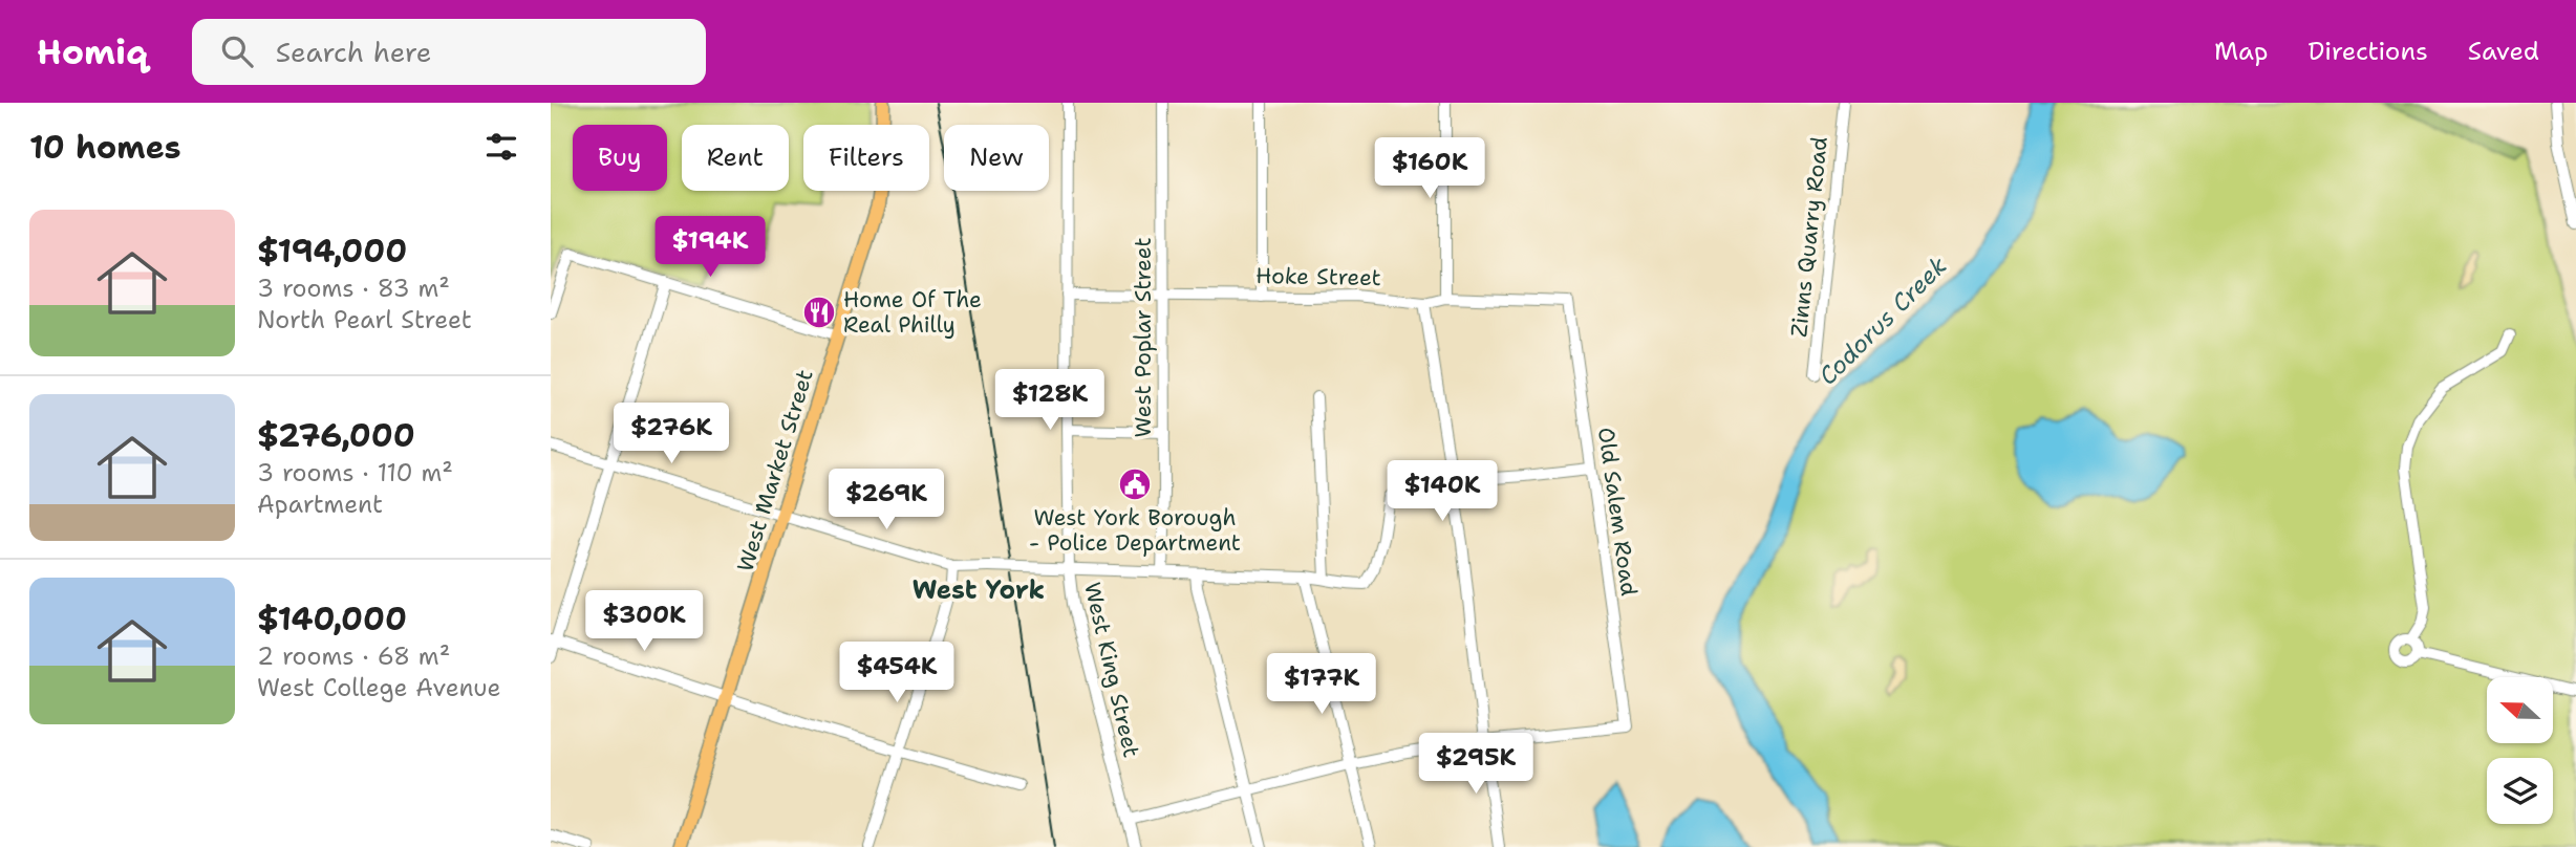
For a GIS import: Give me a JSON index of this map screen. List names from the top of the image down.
{
  "streets": {
    "main road": ["West Market Street"],
    "street": [
      "Zinns Quarry Road",
      "Hoke Street",
      "West Poplar Street",
      "Old Salem Road",
      "West King Street"
    ]
  },
  "crossings": [
    ["Hoke Street", "West Poplar Street"],
    ["Hoke Street", "Old Salem Road"],
    ["Hoke Street", "West King Street"]
  ],
  "districts": ["West York"],
  "water": ["Codorus Creek"],
  "places": {
    "restaurant": ["Home Of The Real Philly"],
    "public building": ["West York Borough - Police Department"]
  },
  "north": "left",
  "page": {
    "header": "Homiq",
    "search": "Search here",
    "nav": ["Map", "Directions", "Saved"],
    "heading": "10 homes",
    "chip": [
      "Buy",
      "Rent",
      "Filters",
      "New"
    ],
    "price": [
      "$160K",
      "$194K",
      "$128K",
      "$276K",
      "$140K",
      "$269K",
      "$300K",
      "$454K",
      "$177K",
      "$295K"
    ],
    "list": [
      {
        "name": "$194,000",
        "note": "3 rooms · 83 m² · North Pearl Street"
      },
      {
        "name": "$276,000",
        "note": "3 rooms · 110 m² · Apartment"
      },
      {
        "name": "$140,000",
        "note": "2 rooms · 68 m² · West College Avenue"
      }
    ]
  }
}
